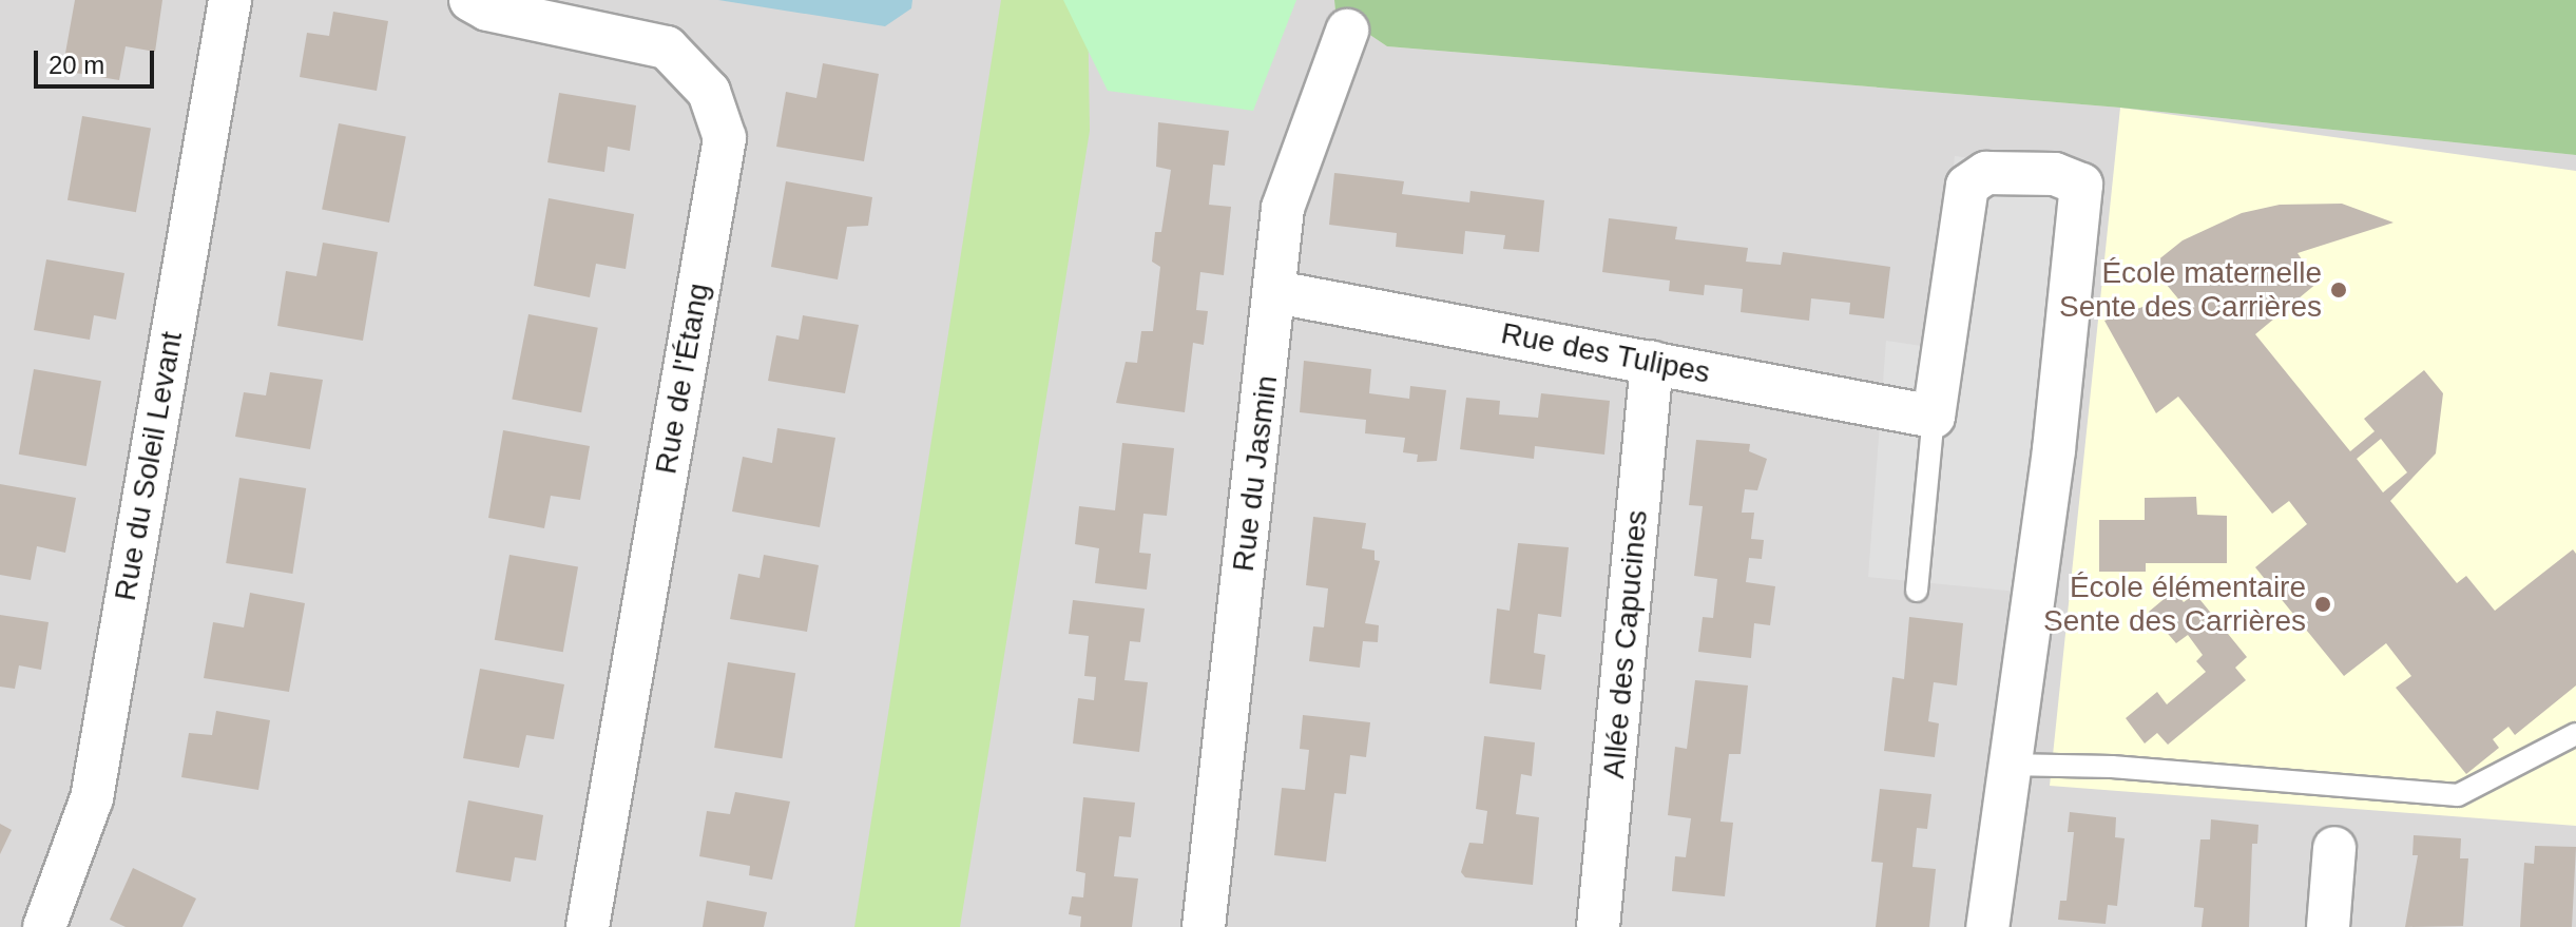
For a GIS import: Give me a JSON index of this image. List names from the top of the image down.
{
  "streets": {
    "street": [
      "Rue des Tulipes",
      "Rue de l'Étang",
      "Rue du Soleil Levant",
      "Rue du Jasmin",
      "Allée des Capucines"
    ]
  },
  "crossings": [
    ["Rue des Tulipes", "Rue du Jasmin"],
    ["Rue des Tulipes", "Allée des Capucines"]
  ],
  "places": ["École maternelle Sente des Carrières", "École élémentaire Sente des Carrières"],
  "scale_bar": "20 m"
}
